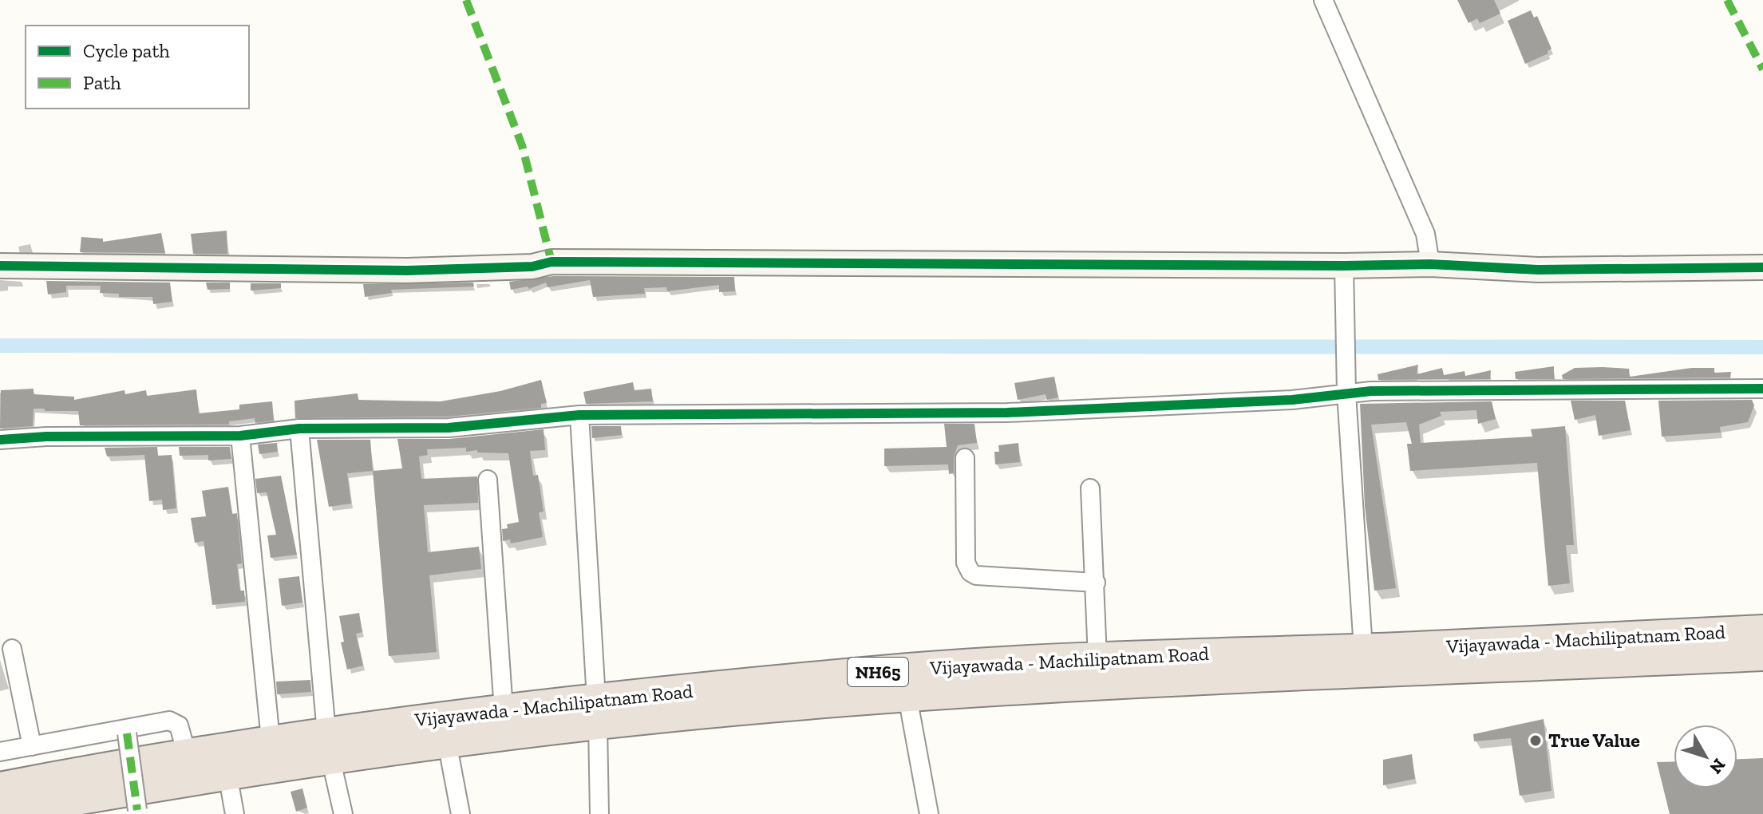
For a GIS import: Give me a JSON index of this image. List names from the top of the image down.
{
  "streets": {
    "highway": ["Vijayawada - Machilipatnam Road", "NH65"]
  },
  "places": ["True Value"],
  "legend": ["Cycle path", "Path"],
  "north": "bottom right"
}
